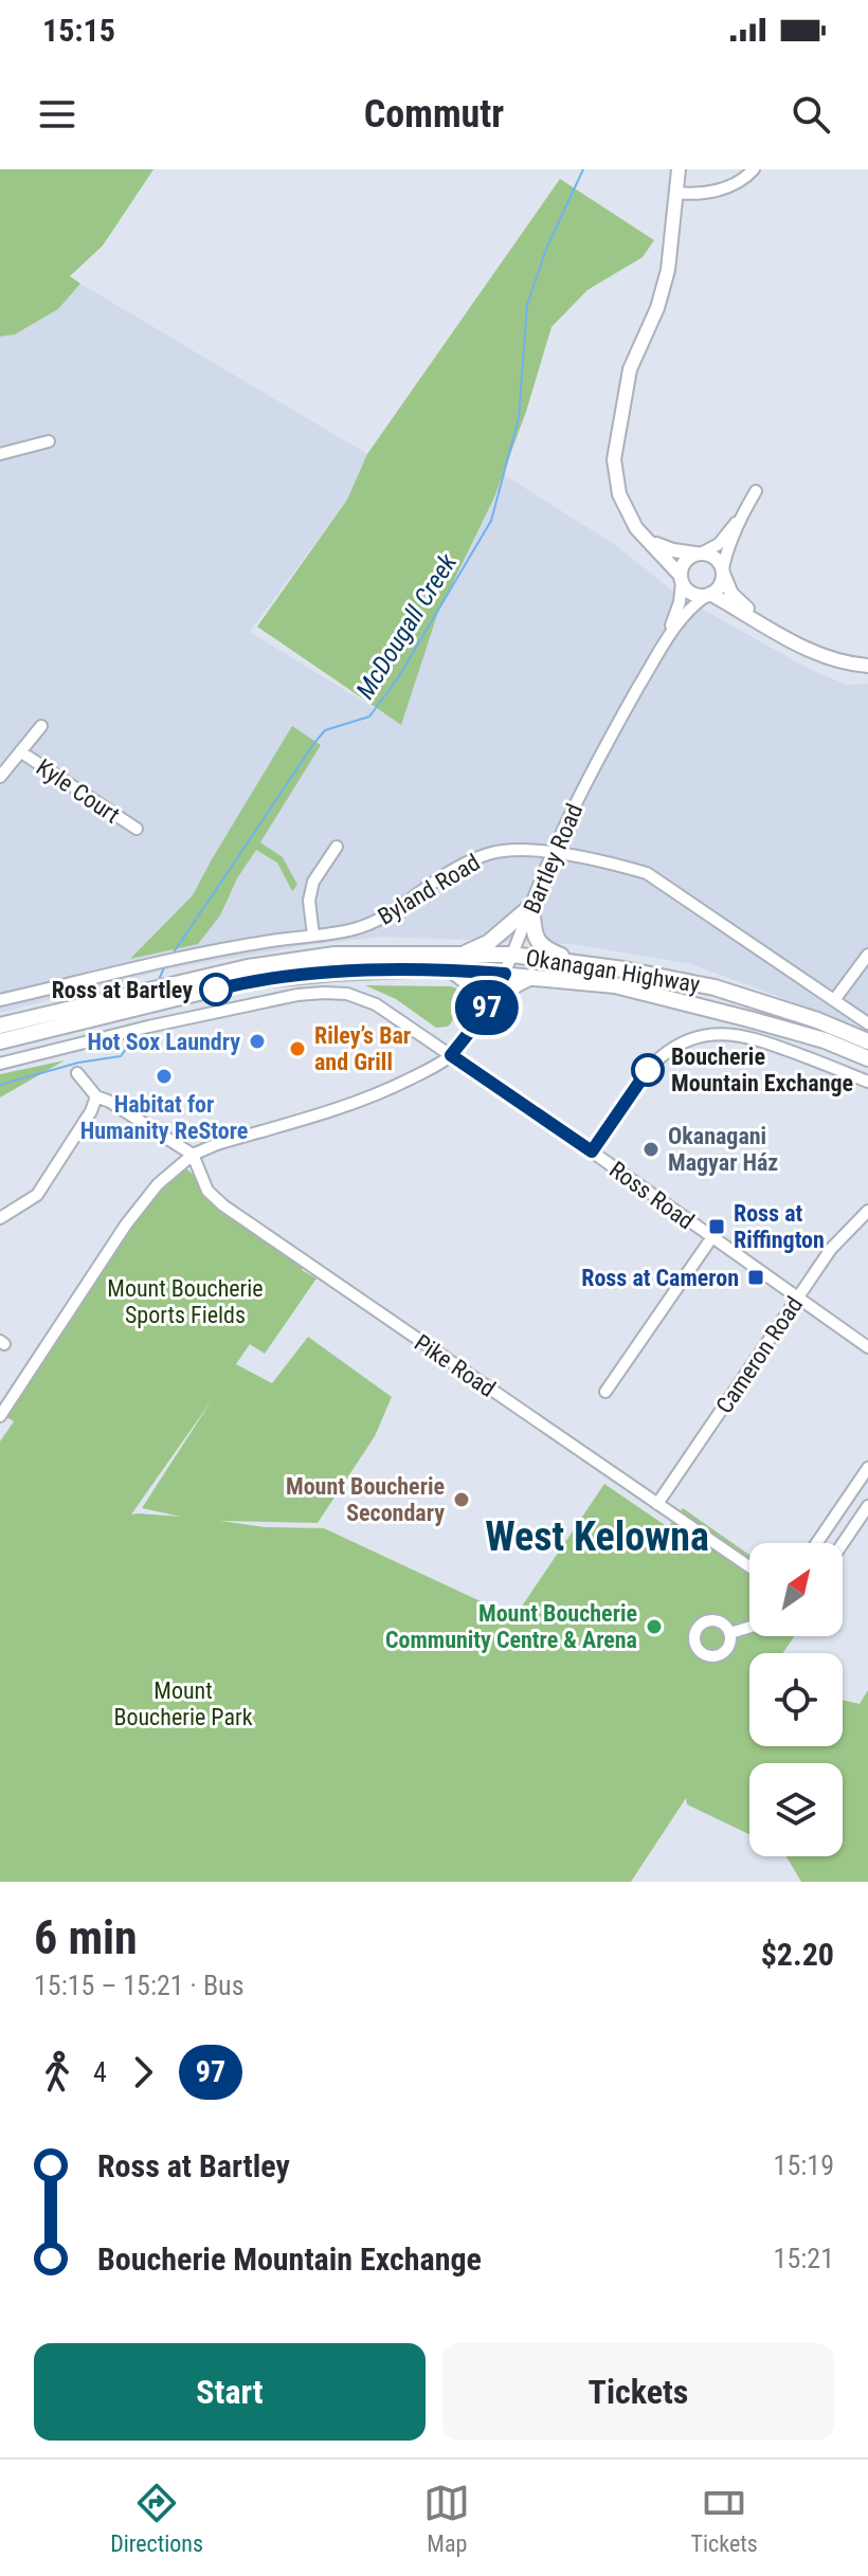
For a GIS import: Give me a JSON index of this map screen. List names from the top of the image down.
{
  "streets": {
    "highway": ["Okanagan Highway"],
    "street": [
      "Kyle Court",
      "Bartley Road",
      "Byland Road",
      "Ross Road",
      "Cameron Road",
      "Pike Road"
    ]
  },
  "crossings": [
    ["Bartley Road", "Byland Road"],
    ["Bartley Road", "Okanagan Highway"],
    ["Bartley Road", "Ross Road"],
    ["Bartley Road", "Pike Road"],
    ["Ross Road", "Cameron Road"],
    ["Cameron Road", "Pike Road"]
  ],
  "districts": ["West Kelowna"],
  "water": ["McDougall Creek"],
  "parks": ["Mount Boucherie Sports Fields", "Mount Boucherie Park"],
  "places": {
    "other": [
      "Ross at Bartley",
      "Hot Sox Laundry",
      "Riley’s Bar and Grill",
      "Boucherie Mountain Exchange",
      "Habitat for Humanity ReStore",
      "Okanagani Magyar Ház",
      "Mount Boucherie Secondary",
      "Mount Boucherie Community Centre & Arena"
    ],
    "transit": ["Ross at Riffington", "Ross at Cameron"]
  },
  "lines": ["bus line 97"],
  "north": "top right",
  "page": {
    "status": "15:15",
    "header": "Commutr",
    "on_map": "97",
    "heading": ["6 min", "15:15 – 15:21 · Bus", "$2.20"],
    "legs": ["4", "97"],
    "list": [
      {
        "name": "Ross at Bartley",
        "value": "15:19"
      },
      {
        "name": "Boucherie Mountain Exchange",
        "value": "15:21"
      }
    ],
    "buttons": ["Start", "Tickets"],
    "tabs": ["Directions", "Map", "Tickets"]
  }
}
